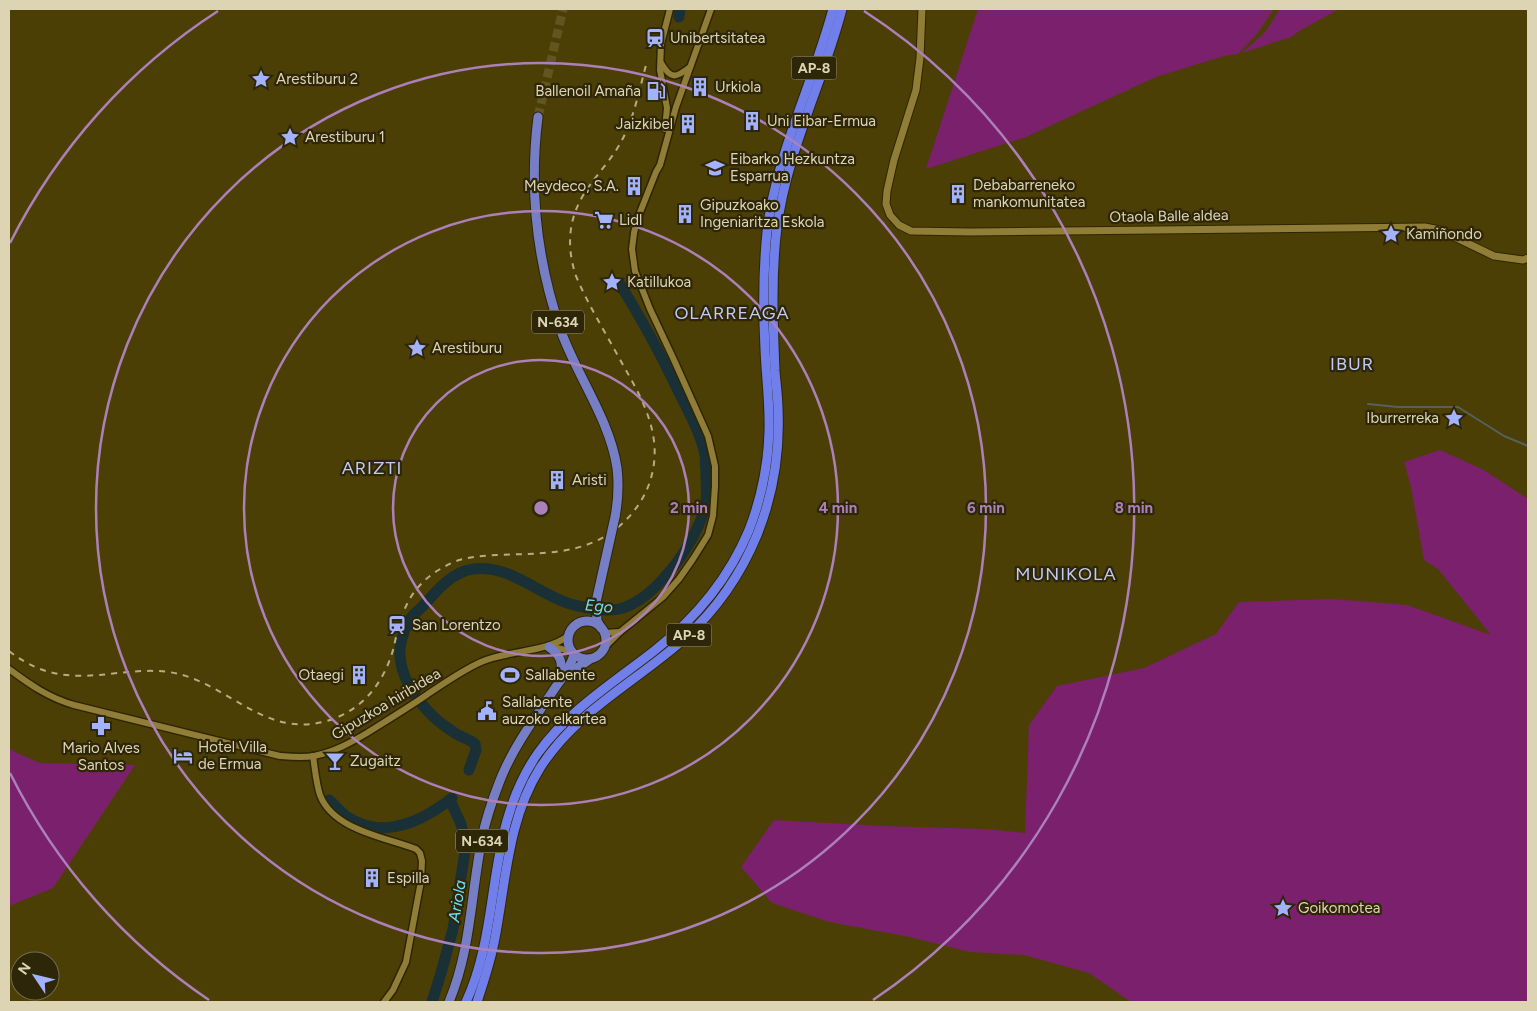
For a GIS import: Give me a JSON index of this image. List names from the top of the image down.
{
  "streets": {
    "highway": ["AP-8", "N-634"],
    "main road": ["Otaola Balle aldea"],
    "street": ["Gipuzkoa hiribidea"]
  },
  "districts": [
    "OLARREAGA",
    "IBUR",
    "ARIZTI",
    "MUNIKOLA"
  ],
  "water": ["Ego", "Ariola"],
  "places": {
    "station": ["Unibertsitatea", "San Lorentzo"],
    "place": [
      "Arestiburu 2",
      "Arestiburu 1",
      "Kamiñondo",
      "Katillukoa",
      "Arestiburu",
      "Iburrerreka",
      "Goikomotea"
    ],
    "building": [
      "Urkiola",
      "Uni Eibar-Ermua",
      "Jaizkibel",
      "Meydeco, S.A.",
      "Debabarreneko mankomunitatea",
      "Gipuzkoako Ingeniaritza Eskola",
      "Aristi",
      "Otaegi",
      "Espilla"
    ],
    "fuel station": ["Ballenoil Amaña"],
    "school or university": ["Eibarko Hezkuntza Esparrua"],
    "supermarket": ["Lidl"],
    "sports": ["Sallabente"],
    "public building": ["Sallabente auzoko elkartea"],
    "pharmacy": ["Mario Alves Santos"],
    "hotel": ["Hotel Villa de Ermua"],
    "bar": ["Zugaitz"]
  },
  "north": "top left",
  "rings": [
    "2 min",
    "4 min",
    "6 min",
    "8 min"
  ]
}
